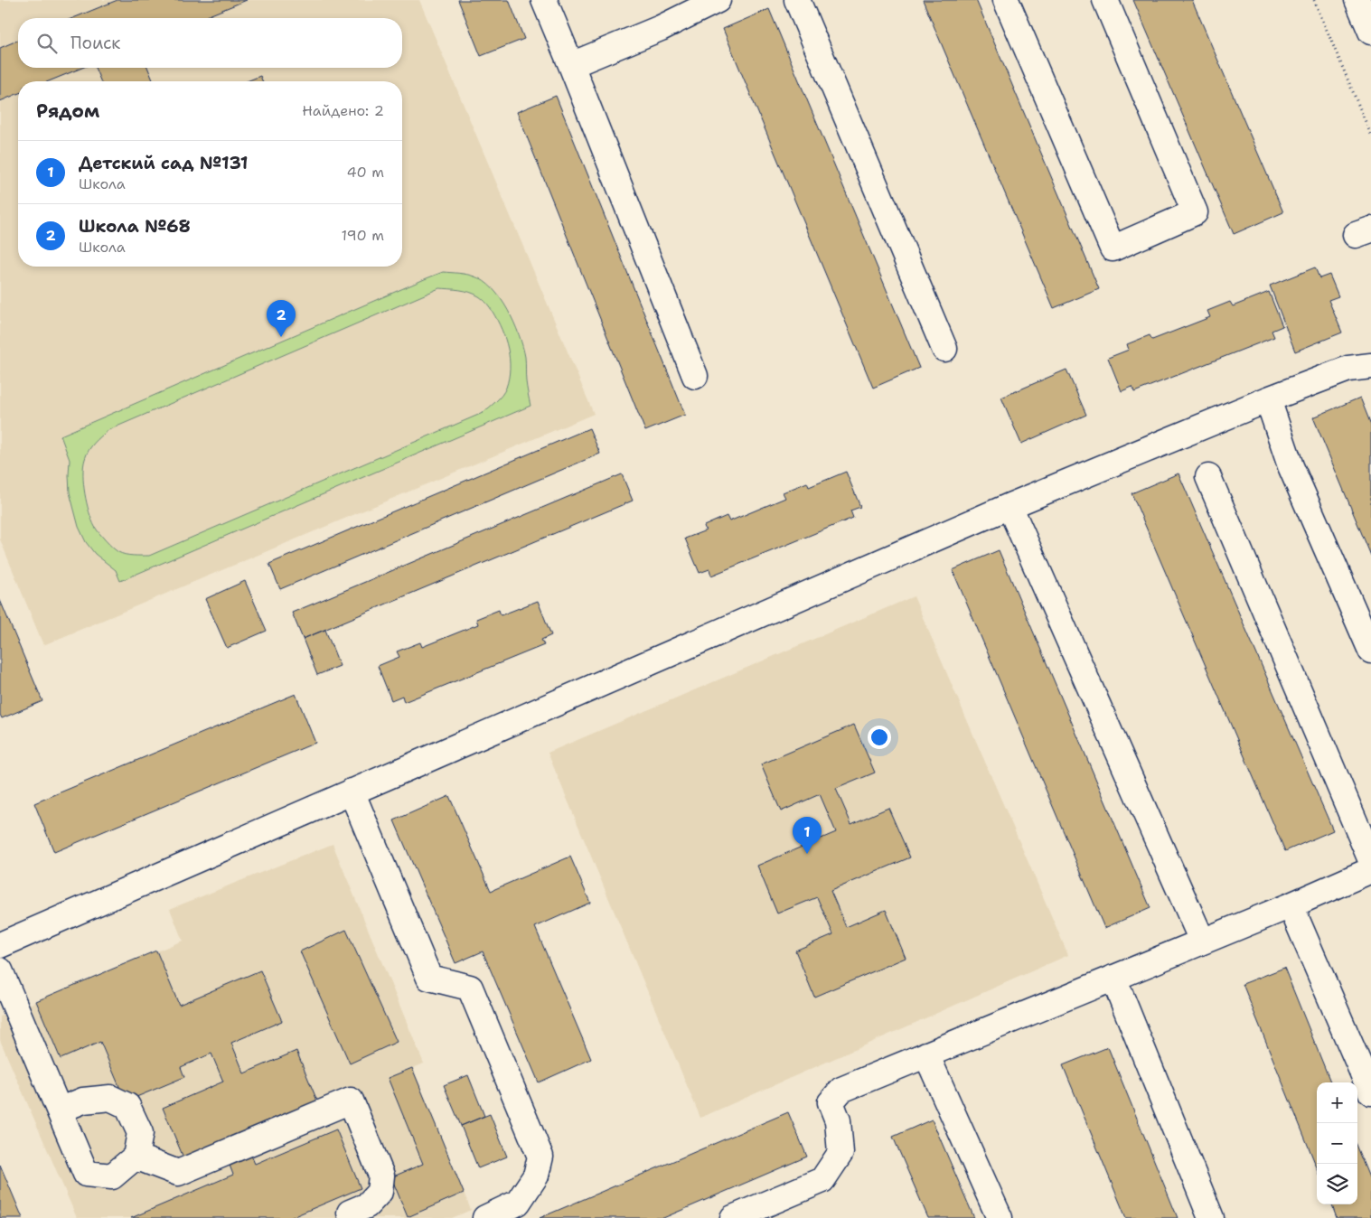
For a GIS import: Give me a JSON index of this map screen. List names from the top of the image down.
{
  "page": {
    "search": "Поиск",
    "heading": ["Рядом", "Найдено: 2"],
    "list": [
      {
        "mark": "1",
        "name": "Детский сад №131",
        "note": "Школа",
        "value": "40 m"
      },
      {
        "mark": "2",
        "name": "Школа №68",
        "note": "Школа",
        "value": "190 m"
      }
    ],
    "pins": ["2", "1"],
    "map_buttons": ["+", "−"]
  }
}
